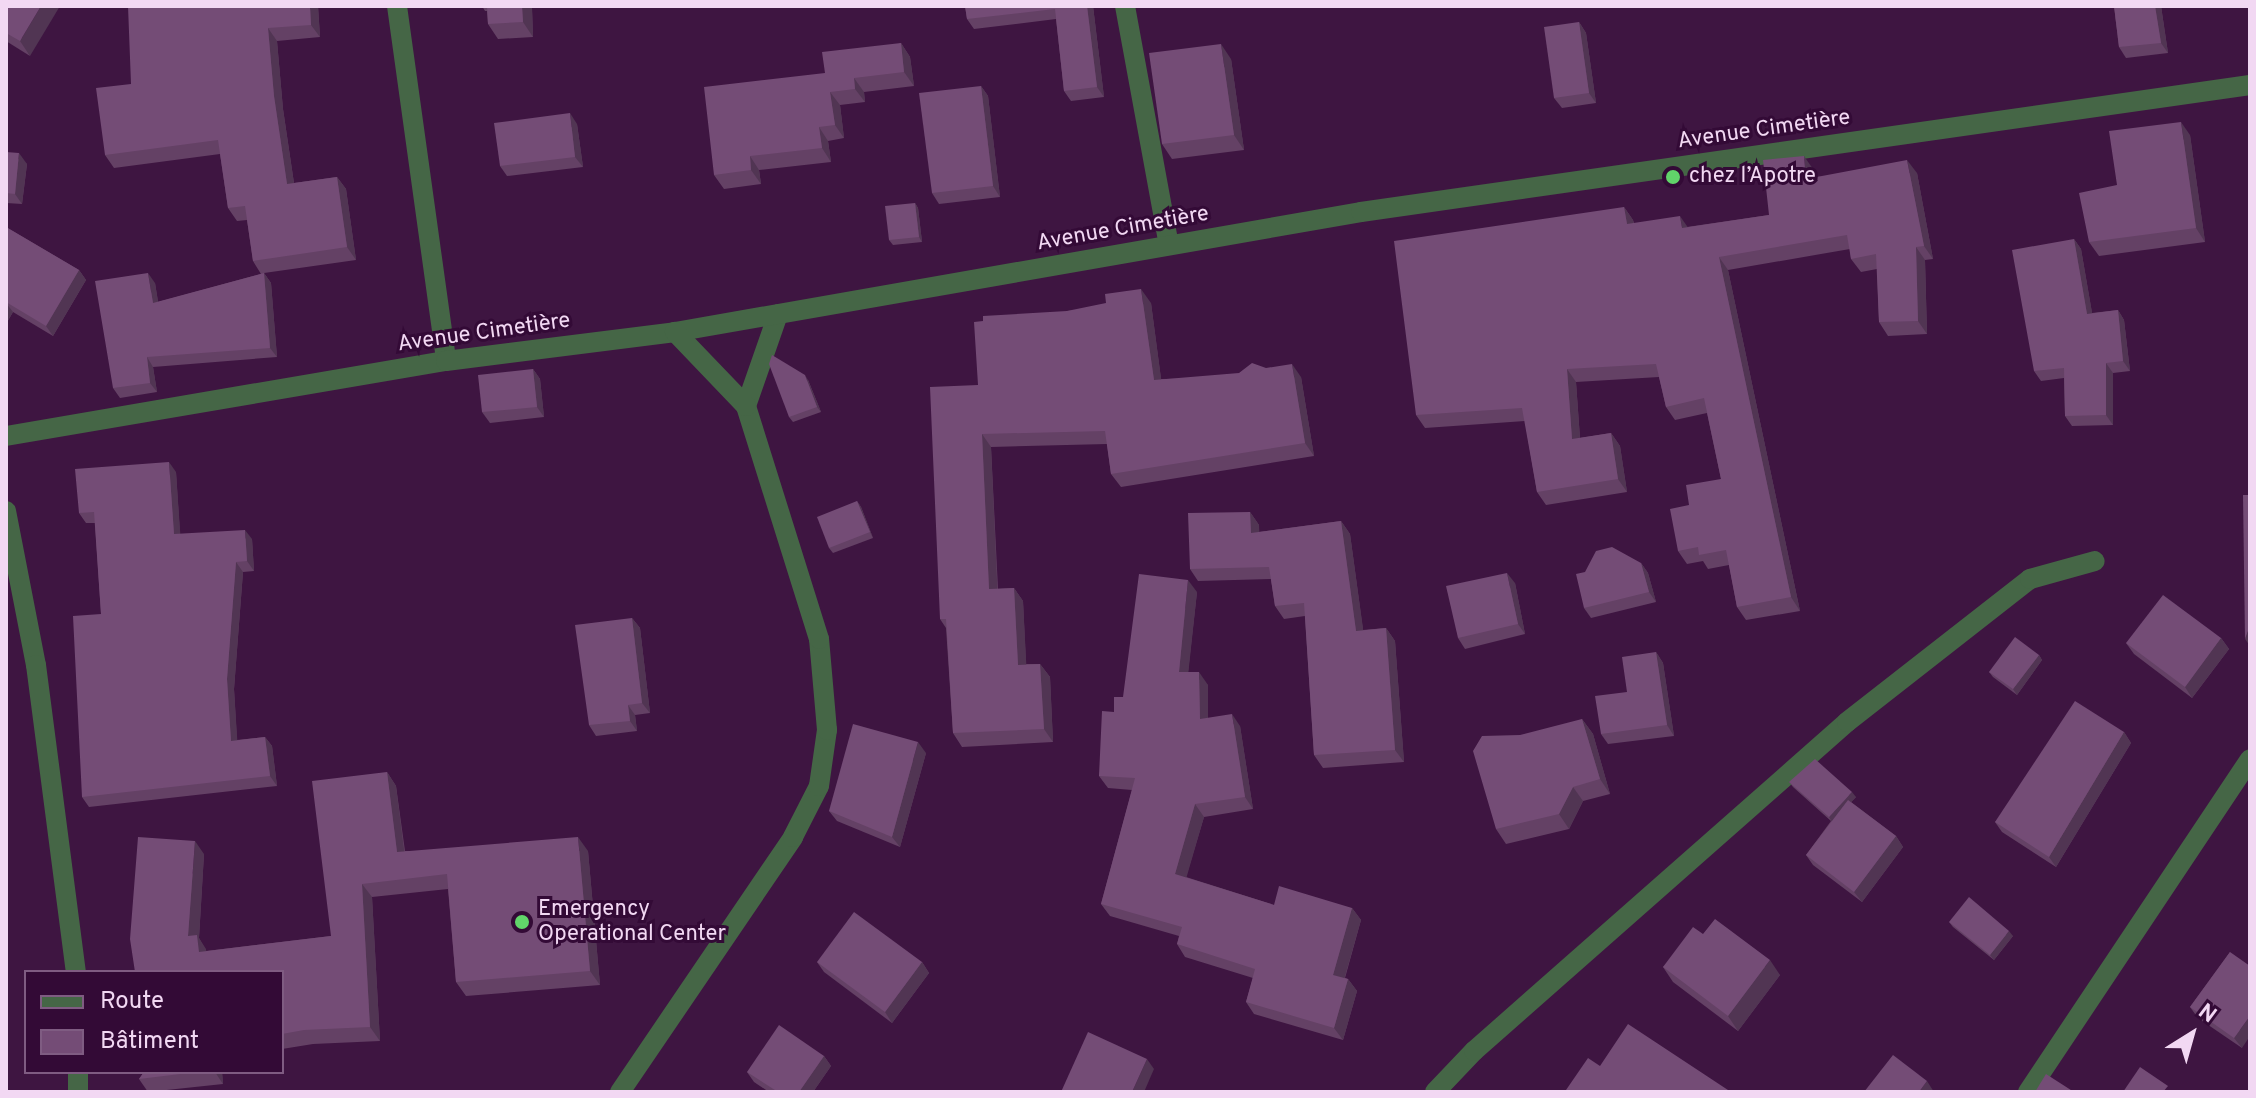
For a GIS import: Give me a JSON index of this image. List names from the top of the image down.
{
  "streets": {
    "street": ["Avenue Cimetière"]
  },
  "places": ["chez l’Apotre", "Emergency Operational Center"],
  "legend": ["Route", "Bâtiment"],
  "north": "top right"
}
